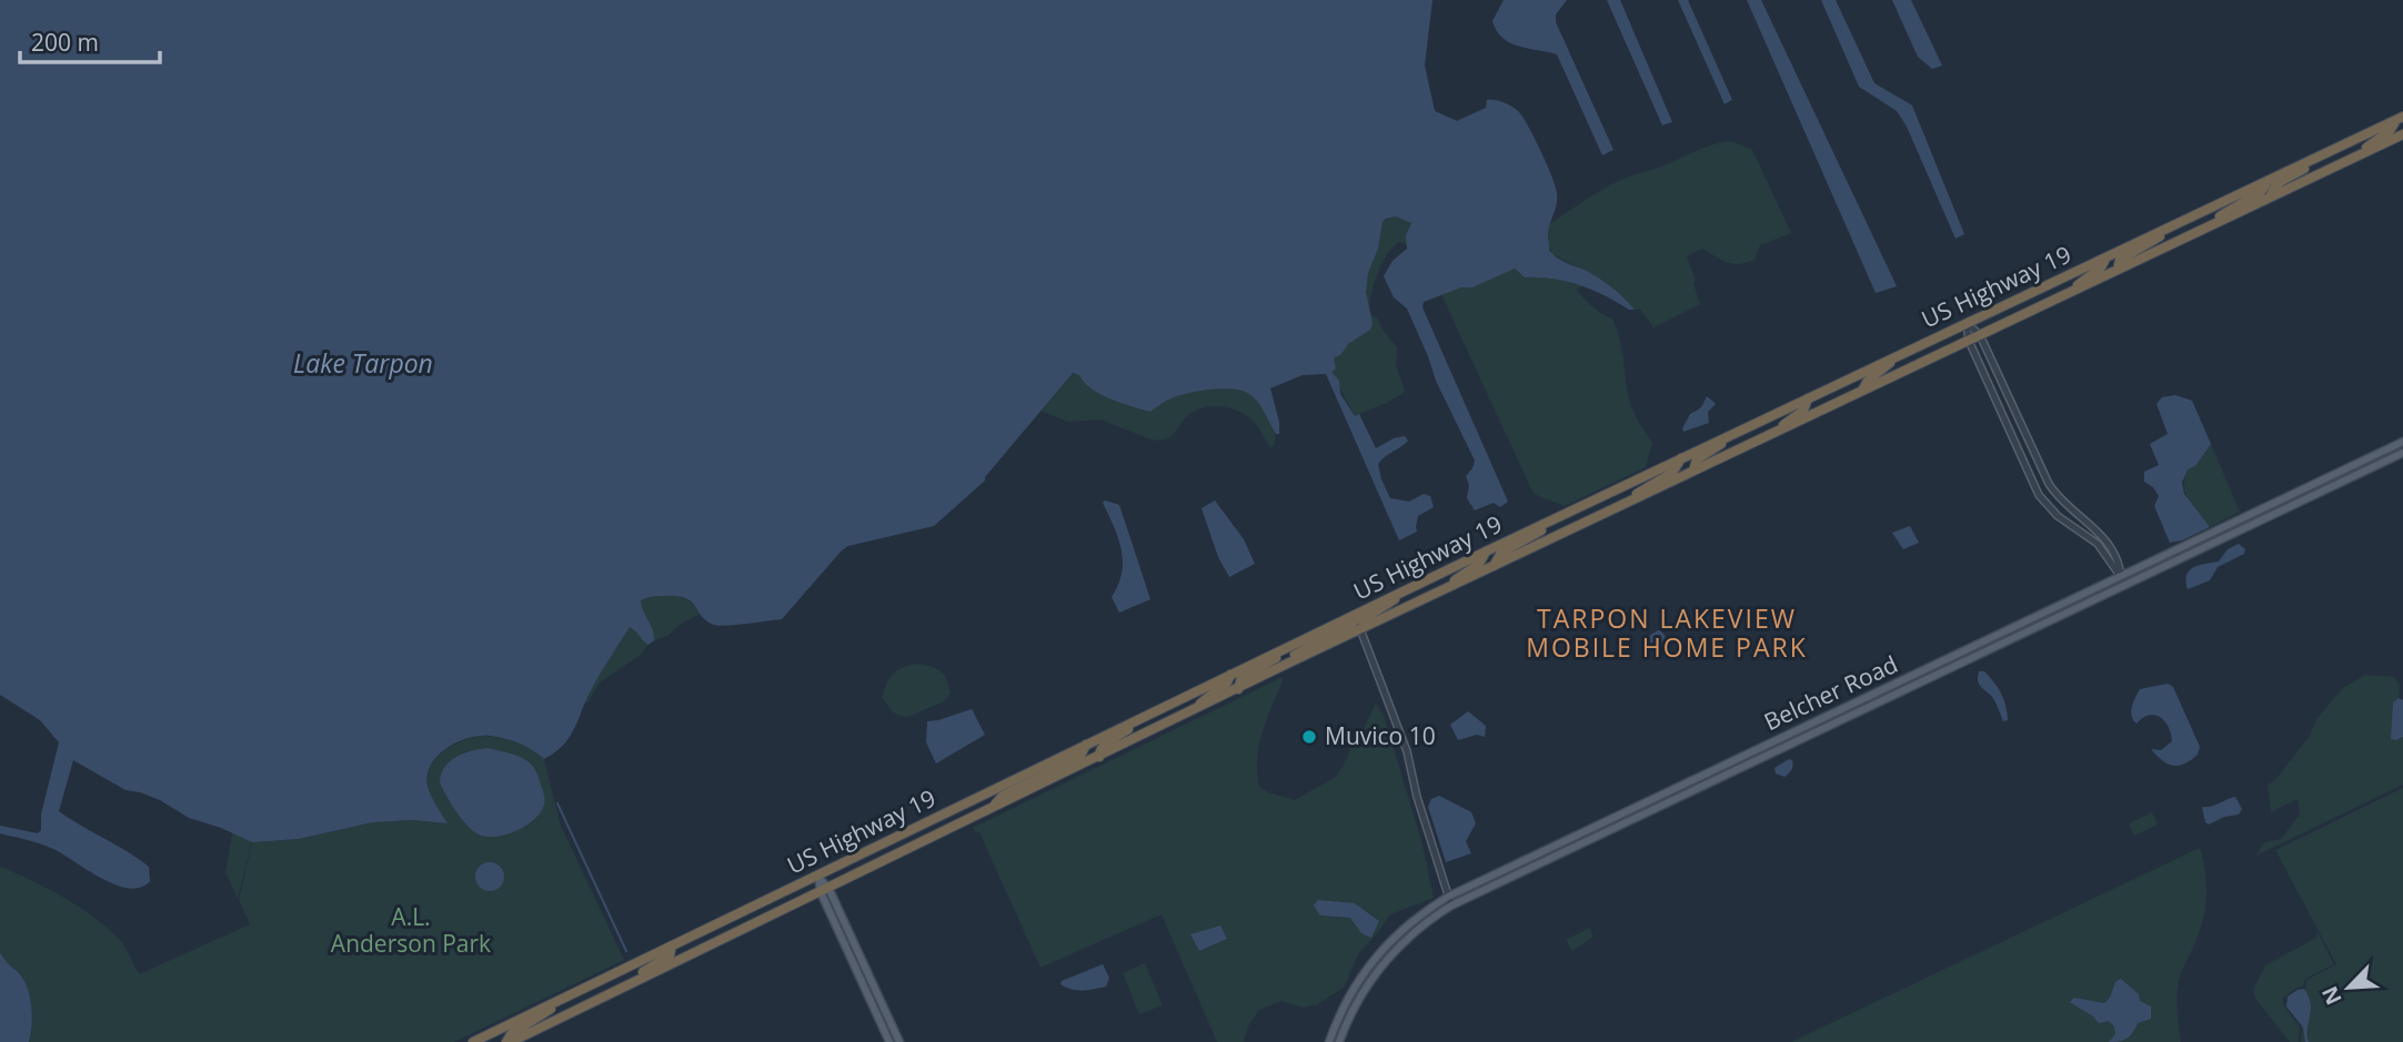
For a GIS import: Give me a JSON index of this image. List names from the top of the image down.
{
  "streets": {
    "highway": ["US Highway 19"],
    "main road": ["Belcher Road"]
  },
  "districts": ["TARPON LAKEVIEW MOBILE HOME PARK"],
  "water": ["Lake Tarpon"],
  "parks": ["A.L. Anderson Park"],
  "places": ["Muvico 10"],
  "scale_bar": "200 m",
  "north": "bottom left"
}
